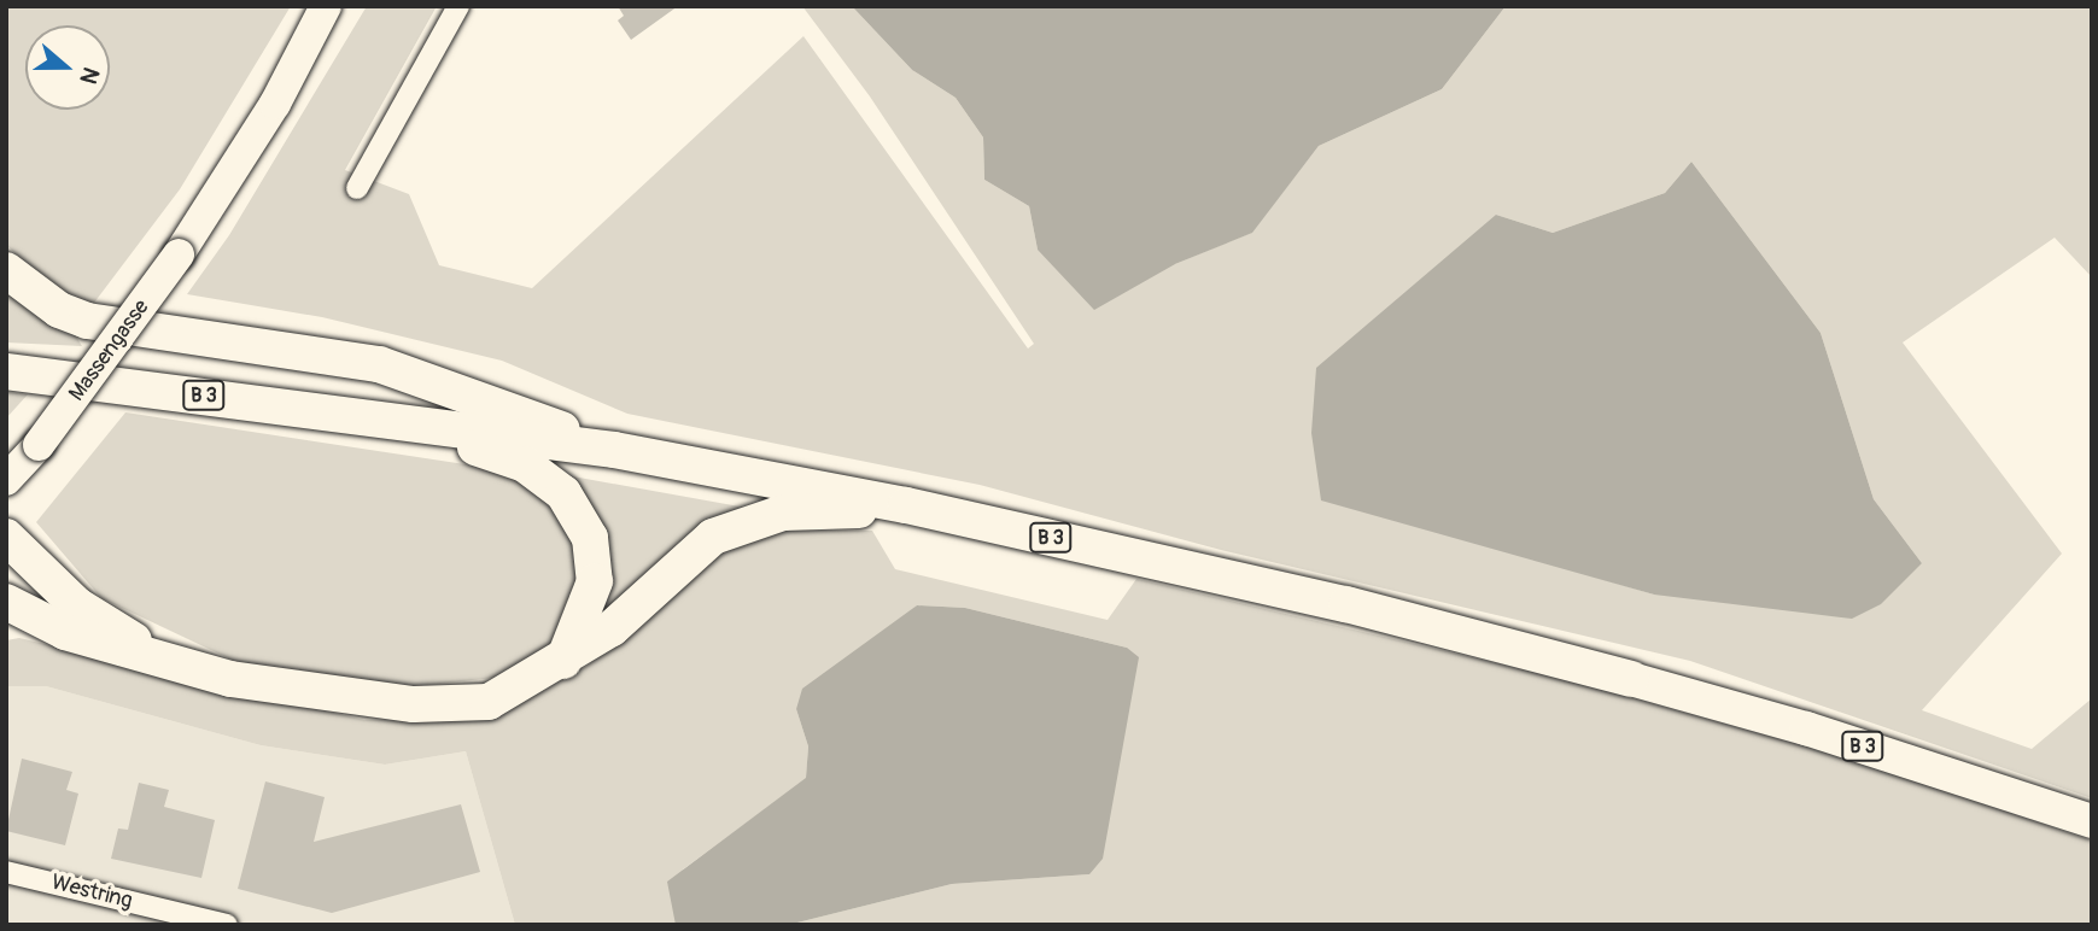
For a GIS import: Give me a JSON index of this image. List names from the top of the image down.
{
  "streets": {
    "highway": ["B 3"],
    "main road": ["Massengasse"],
    "street": ["Westring"]
  },
  "north": "right"
}
